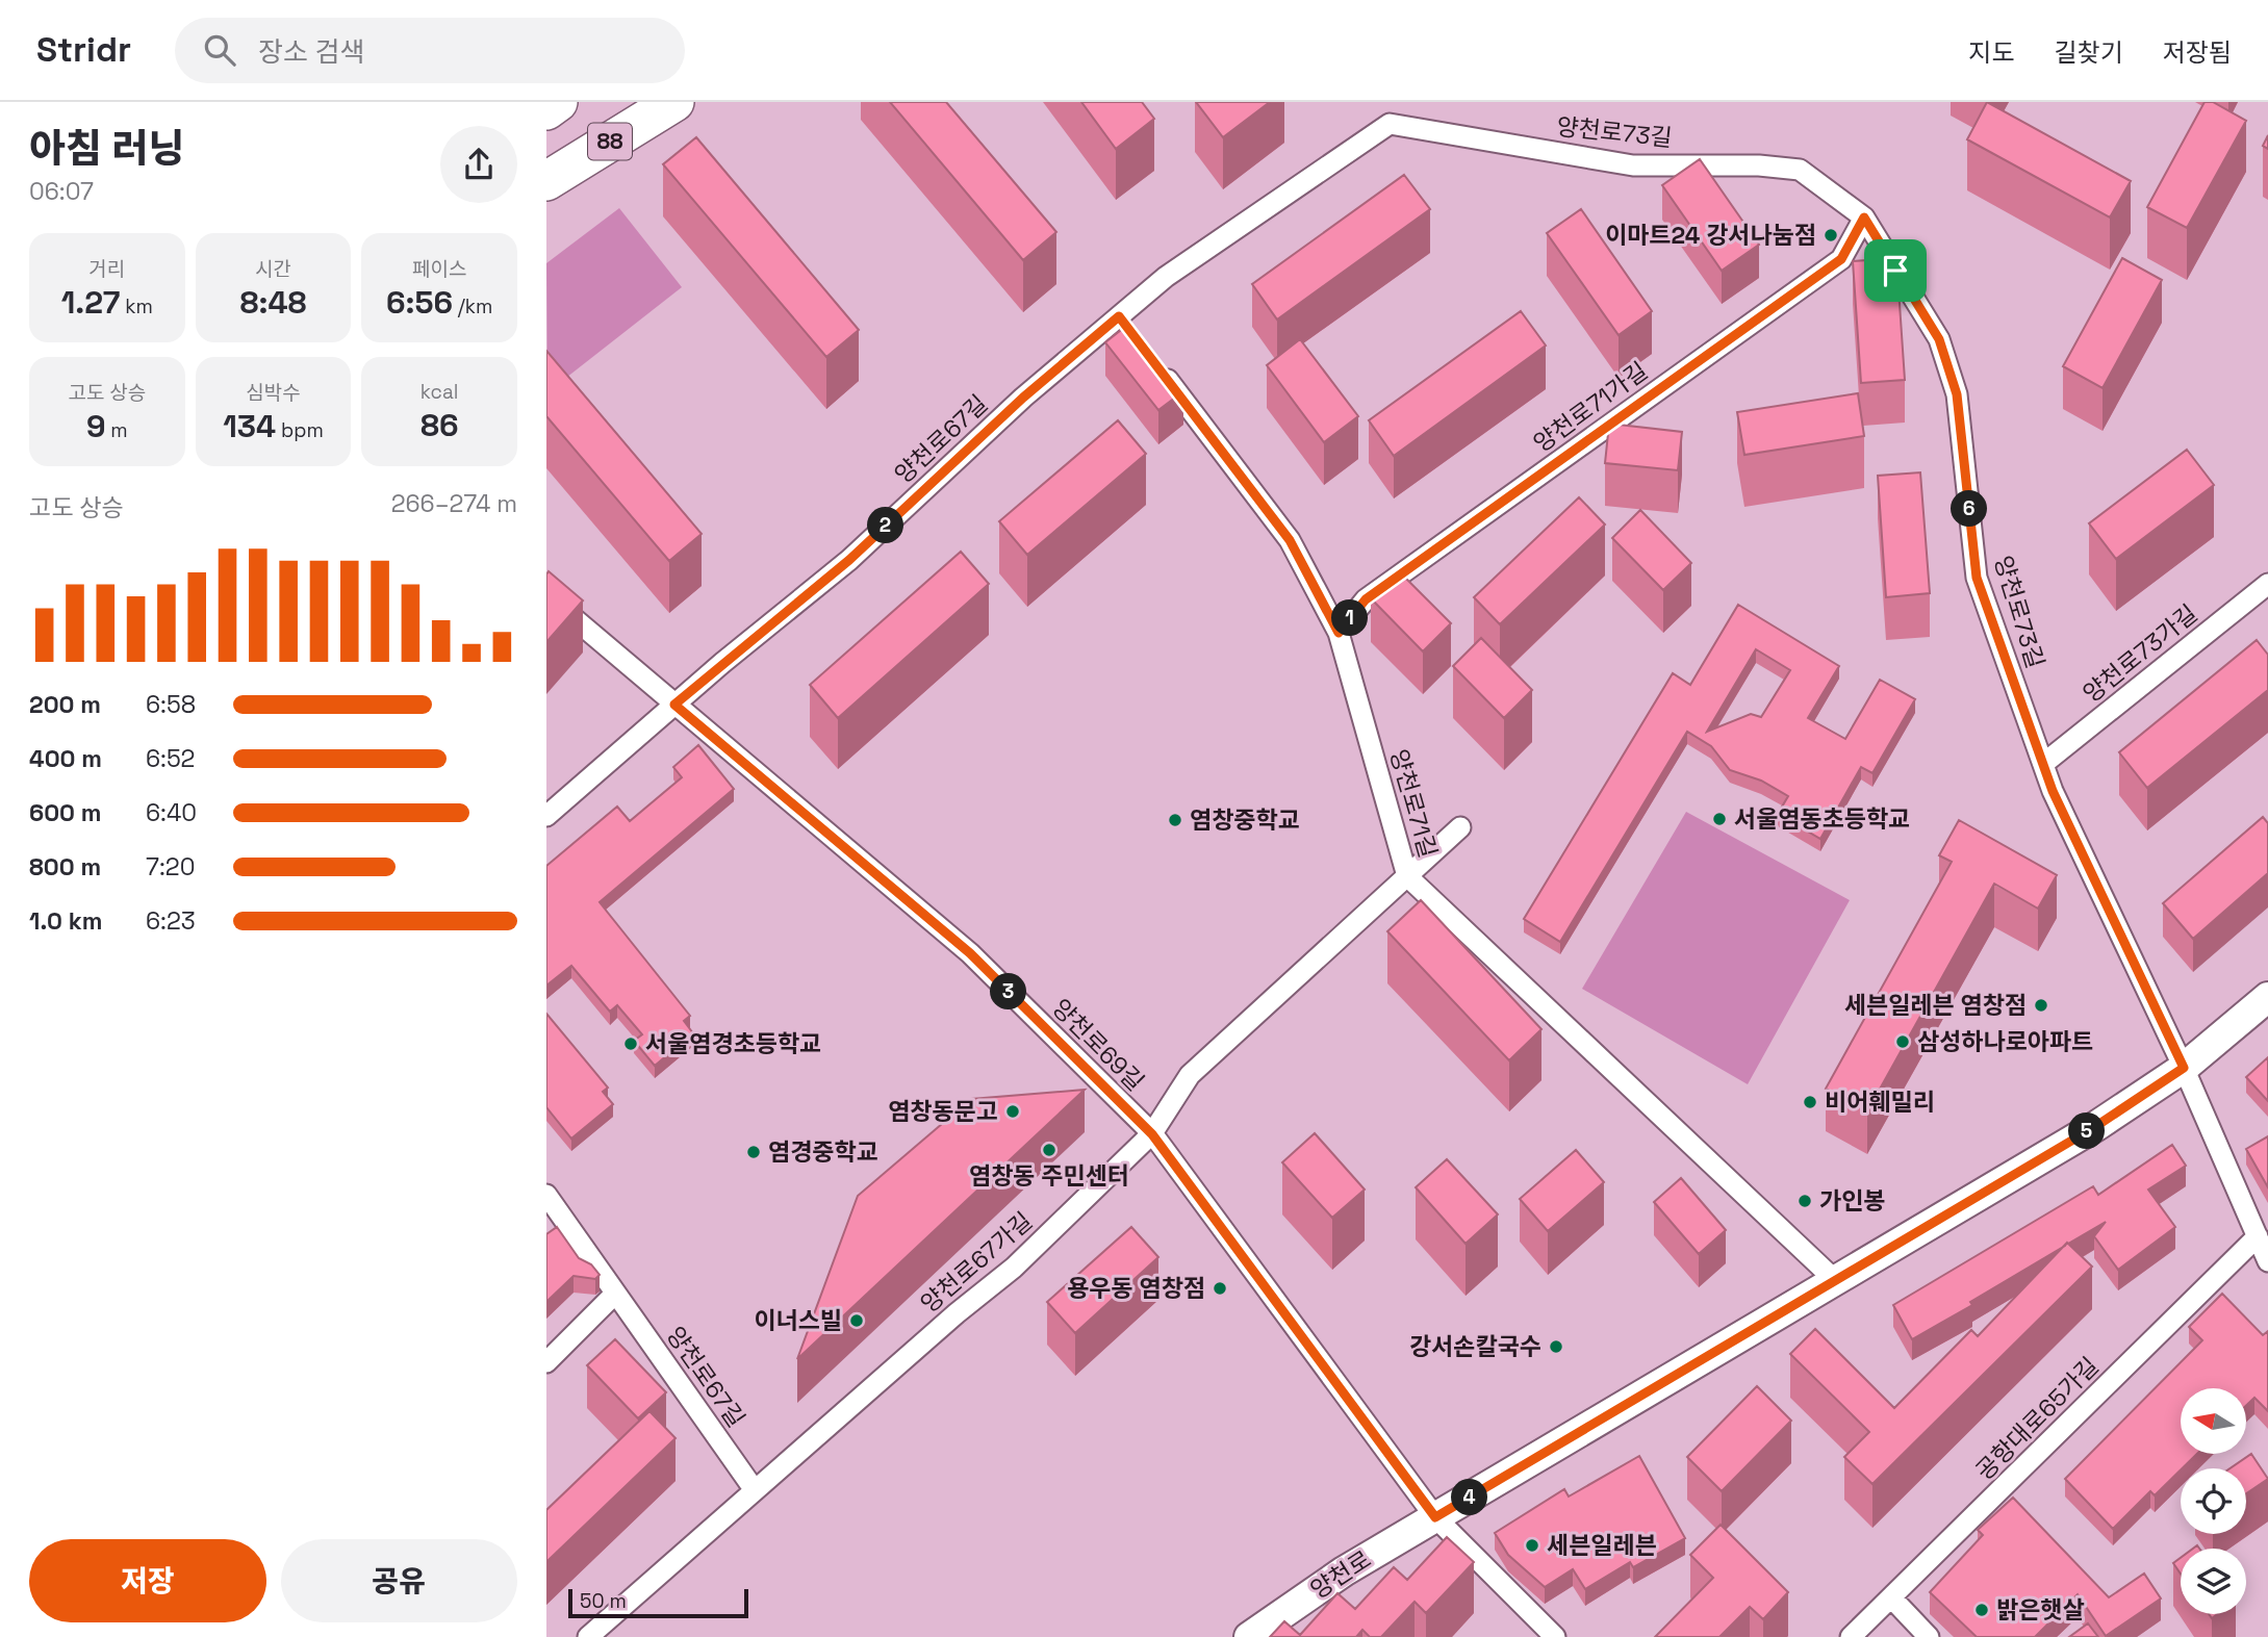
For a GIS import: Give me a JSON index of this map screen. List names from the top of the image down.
{
  "streets": {
    "highway": ["88"],
    "main road": ["양천로"],
    "street": [
      "양천로73길",
      "양천로71가길",
      "양천로67길",
      "양천로73가길",
      "양천로71길",
      "양천로69길",
      "양천로67가길",
      "공항대로65가길"
    ]
  },
  "crossings": [
    ["양천로73길", "양천로71가길"],
    ["양천로73길", "양천로67길"],
    ["양천로73길", "양천로73가길"],
    ["양천로73길", "공항대로65가길"],
    ["양천로73길", "양천로"],
    ["양천로71가길", "양천로71길"],
    ["양천로67길", "양천로69길"],
    ["양천로67길", "양천로67가길"],
    ["양천로71길", "양천로67가길"],
    ["양천로71길", "양천로"],
    ["양천로69길", "양천로67가길"],
    ["양천로69길", "양천로"]
  ],
  "places": [
    "이마트24 강서나눔점",
    "서울염동초등학교",
    "염창중학교",
    "세븐일레븐 염창점",
    "삼성하나로아파트",
    "서울염경초등학교",
    "비어훼밀리",
    "염창동문고",
    "염창동 주민센터",
    "염경중학교",
    "가인봉",
    "용우동 염창점",
    "이너스빌",
    "강서손칼국수",
    "세븐일레븐",
    "밝은햇살"
  ],
  "scale_bar": "50 m",
  "north": "left",
  "page": {
    "header": "Stridr",
    "search": "장소 검색",
    "nav": ["지도", "길찾기", "저장됨"],
    "heading": ["아침 러닝", "06:07"],
    "stats": [
      ["거리", "1.27 km"],
      ["시간", "8:48"],
      ["페이스", "6:56 /km"],
      ["고도 상승", "9 m"],
      ["심박수", "134 bpm"],
      ["kcal", "86"]
    ],
    "chart": ["고도 상승", "266–274 m"],
    "pins": [
      "6",
      "2",
      "1",
      "3",
      "5",
      "4"
    ],
    "list": [
      {
        "name": "200 m",
        "note": "6:58"
      },
      {
        "name": "400 m",
        "note": "6:52"
      },
      {
        "name": "600 m",
        "note": "6:40"
      },
      {
        "name": "800 m",
        "note": "7:20"
      },
      {
        "name": "1.0 km",
        "note": "6:23"
      }
    ],
    "buttons": ["저장", "공유"],
    "scale": "50 m"
  }
}
